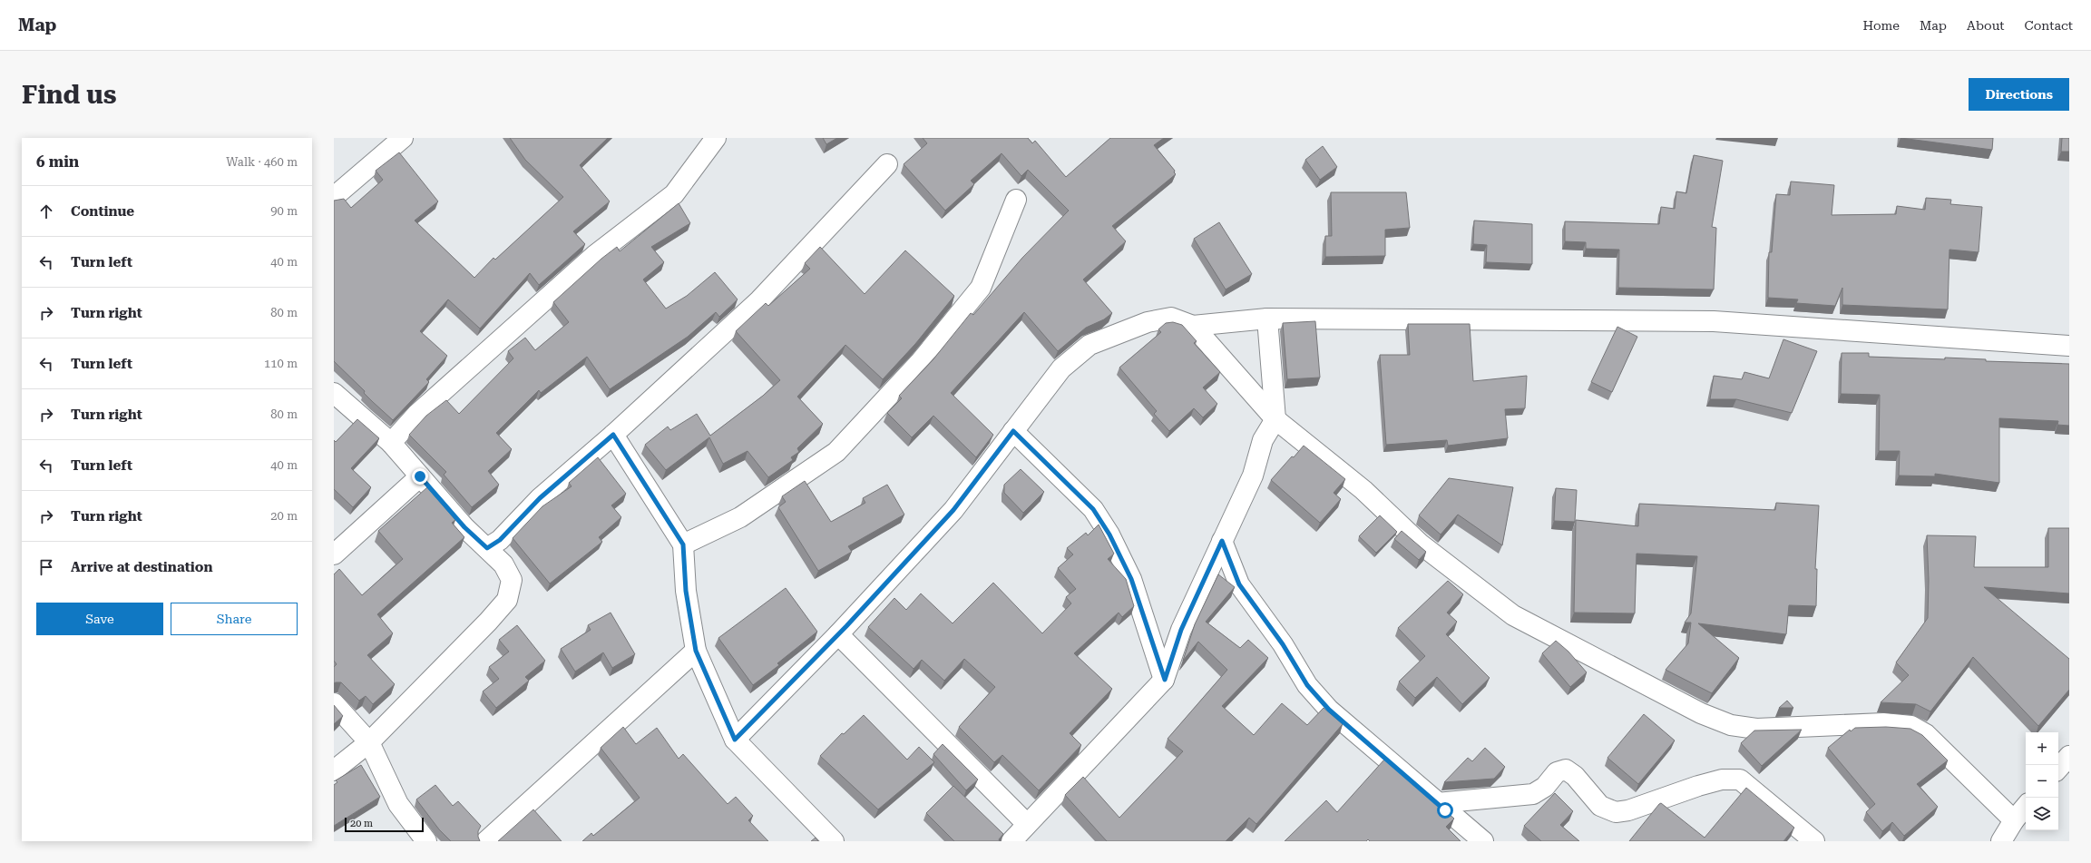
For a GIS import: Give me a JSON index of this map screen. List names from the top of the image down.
{
  "scale_bar": "20 m",
  "page": {
    "header": "Map",
    "nav": [
      "Home",
      "Map",
      "About",
      "Contact"
    ],
    "buttons": [
      "Directions",
      ["Save", "Share"]
    ],
    "title": "Find us",
    "heading": ["6 min", "Walk · 460 m"],
    "list": [
      ["Continue", "90 m"],
      ["Turn left", "40 m"],
      ["Turn right", "80 m"],
      ["Turn left", "110 m"],
      ["Turn right", "80 m"],
      ["Turn left", "40 m"],
      ["Turn right", "20 m"],
      "Arrive at destination"
    ],
    "map_buttons": ["+", "−"],
    "scale": "20 m"
  }
}
